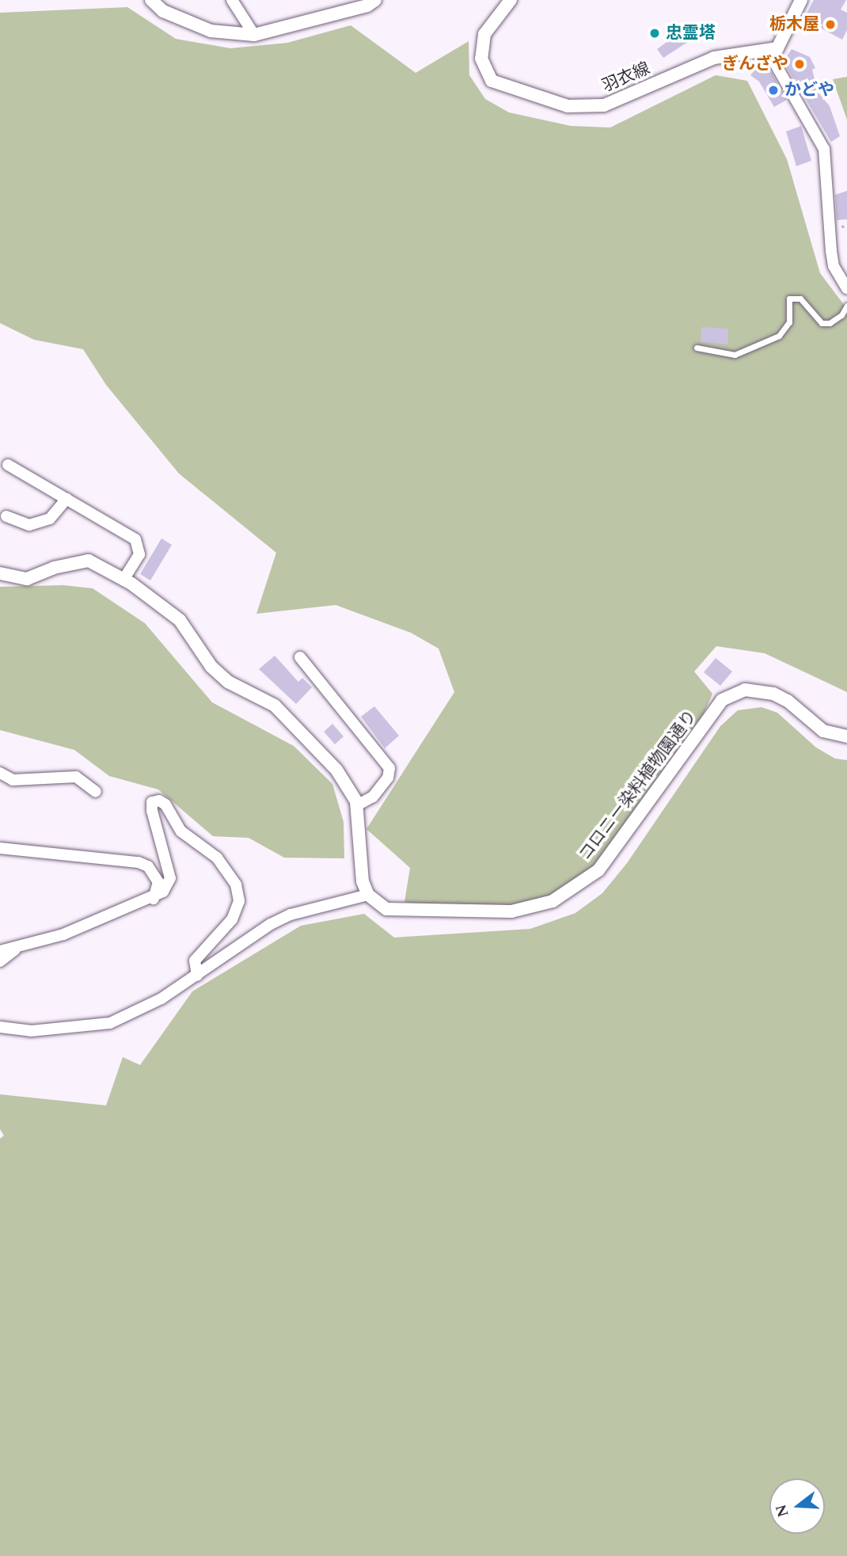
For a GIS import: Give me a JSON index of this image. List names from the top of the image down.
{
  "streets": {
    "street": ["羽衣線", "コロニー染料植物園通り"]
  },
  "places": [
    "栃木屋",
    "忠霊塔",
    "ぎんざや",
    "かどや"
  ],
  "north": "left"
}
